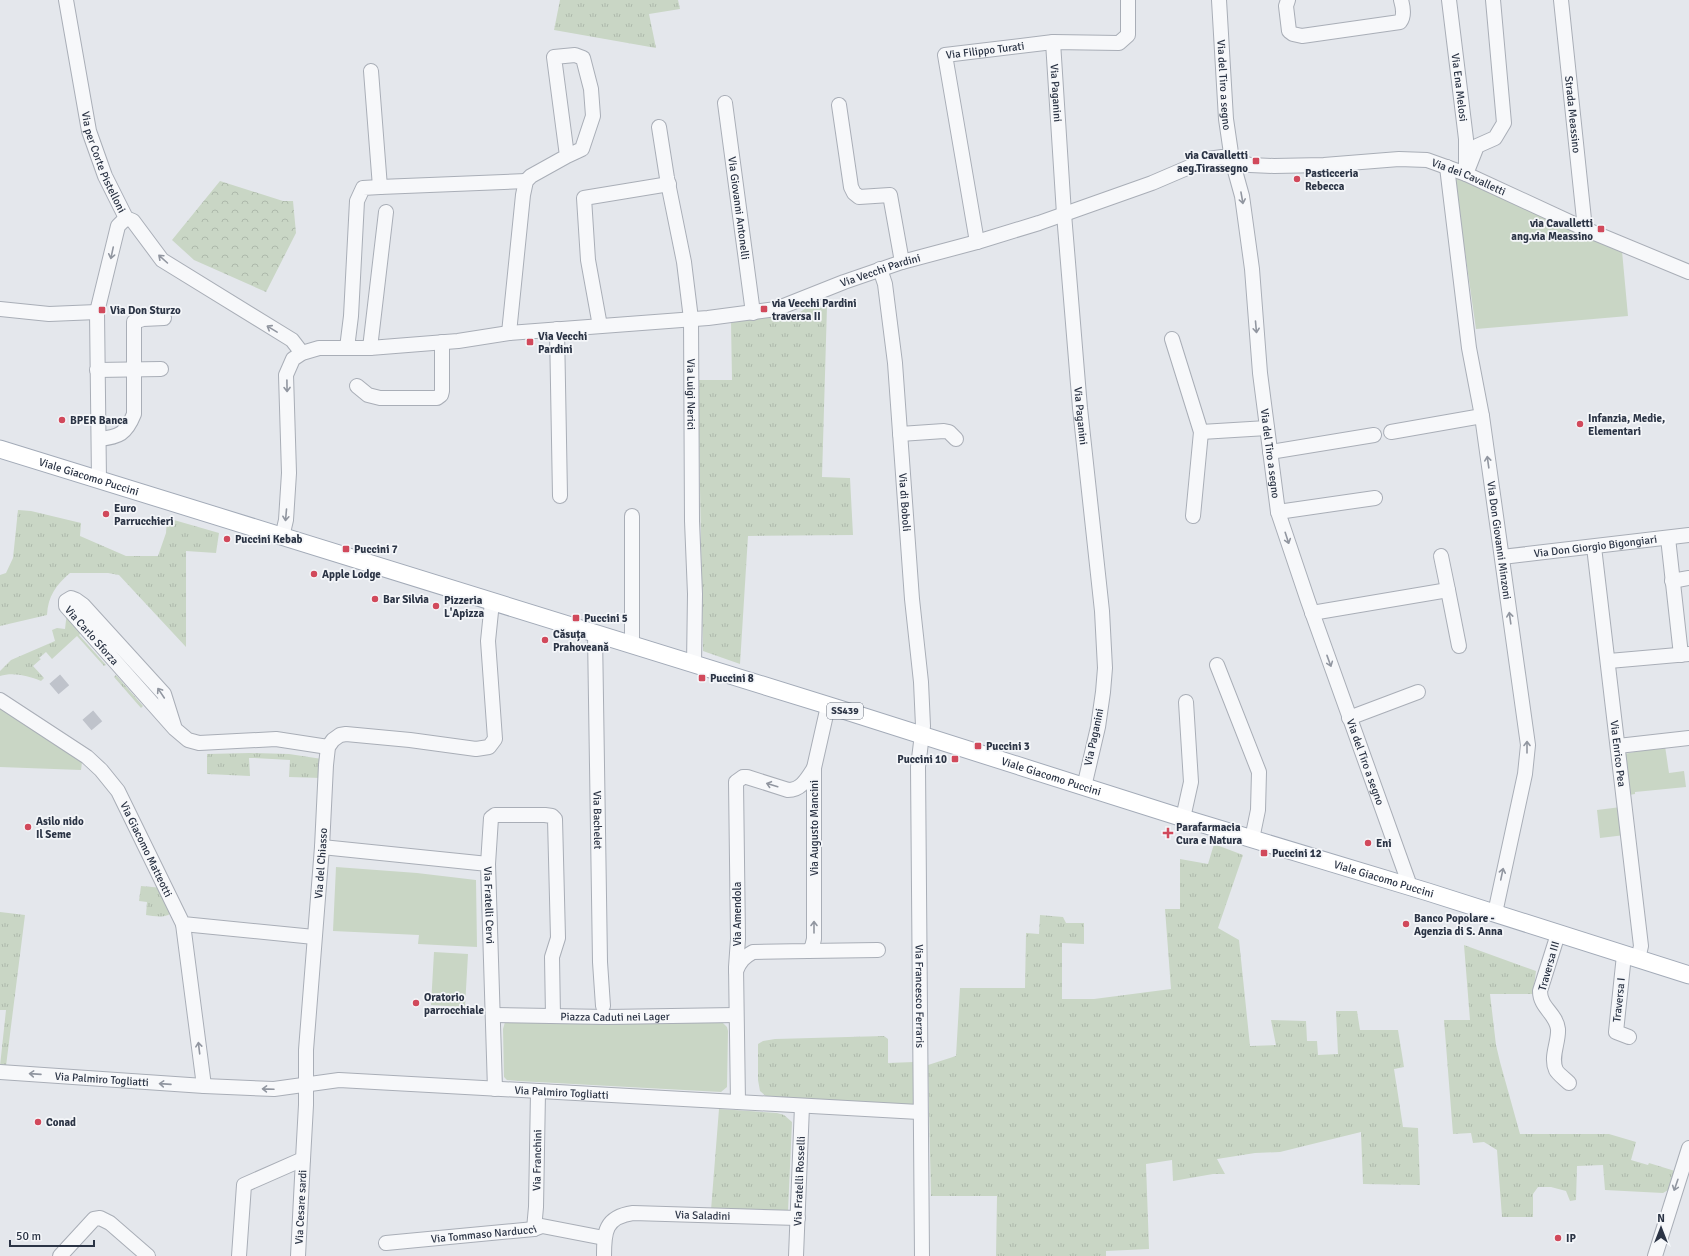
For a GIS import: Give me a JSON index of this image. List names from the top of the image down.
{
  "streets": {
    "main road": ["Viale Giacomo Puccini", "SS439"],
    "street": [
      "Via Filippo Turati",
      "Via del Tiro a segno",
      "Via Ena Melosi",
      "Via Paganini",
      "Strada Meassino",
      "Via per Corte Pistelloni",
      "Via dei Cavalletti",
      "Via Giovanni Antonelli",
      "Via Vecchi Pardini",
      "Via Luigi Nerici",
      "Via di Boboli",
      "Via Don Giovanni Minzoni",
      "Via Don Giorgio Bigongiari",
      "Via Carlo Sforza",
      "Via Enrico Pea",
      "Via Bachelet",
      "Via Augusto Mancini",
      "Via Giacomo Matteotti",
      "Via del Chiasso",
      "Via Fratelli Cervi",
      "Via Amendola",
      "Traversa III",
      "Via Francesco Ferraris",
      "Traversa I",
      "Piazza Caduti nei Lager",
      "Via Palmiro Togliatti",
      "Via Franchini",
      "Via Fratelli Rosselli",
      "Via Cesare sardi",
      "Via Saladini",
      "Via Tommaso Narducci"
    ]
  },
  "crossings": [
    ["Via Filippo Turati", "Via Paganini"],
    ["Via Filippo Turati", "Via Vecchi Pardini"],
    ["Via del Tiro a segno", "Via dei Cavalletti"],
    ["Via del Tiro a segno", "Via Vecchi Pardini"],
    ["Via del Tiro a segno", "Viale Giacomo Puccini"],
    ["Via Ena Melosi", "Via dei Cavalletti"],
    ["Via Paganini", "Via Vecchi Pardini"],
    ["Via Paganini", "Viale Giacomo Puccini"],
    ["Strada Meassino", "Via dei Cavalletti"],
    ["Via per Corte Pistelloni", "Via Vecchi Pardini"],
    ["Via dei Cavalletti", "Via Vecchi Pardini"],
    ["Via dei Cavalletti", "Via Don Giovanni Minzoni"],
    ["Via Giovanni Antonelli", "Via Vecchi Pardini"],
    ["Via Vecchi Pardini", "Via Luigi Nerici"],
    ["Via Vecchi Pardini", "Via di Boboli"],
    ["Via Luigi Nerici", "Viale Giacomo Puccini"],
    ["Viale Giacomo Puccini", "Via di Boboli"],
    ["Viale Giacomo Puccini", "Via Don Giovanni Minzoni"],
    ["Viale Giacomo Puccini", "Via Enrico Pea"],
    ["Viale Giacomo Puccini", "Via Bachelet"],
    ["Viale Giacomo Puccini", "Via Augusto Mancini"],
    ["Viale Giacomo Puccini", "Traversa III"],
    ["Viale Giacomo Puccini", "Via Francesco Ferraris"],
    ["Viale Giacomo Puccini", "Traversa I"],
    ["Via di Boboli", "Via Francesco Ferraris"],
    ["Via Don Giovanni Minzoni", "Via Don Giorgio Bigongiari"],
    ["Via Don Giorgio Bigongiari", "Via Enrico Pea"],
    ["Via Carlo Sforza", "Via del Chiasso"],
    ["Via Enrico Pea", "Traversa I"],
    ["Via Augusto Mancini", "Via Amendola"],
    ["Via del Chiasso", "Via Fratelli Cervi"],
    ["Via del Chiasso", "Via Palmiro Togliatti"],
    ["Via del Chiasso", "Via Cesare sardi"],
    ["Via Fratelli Cervi", "Piazza Caduti nei Lager"],
    ["Via Fratelli Cervi", "Via Palmiro Togliatti"],
    ["Via Amendola", "Piazza Caduti nei Lager"],
    ["Via Amendola", "Via Palmiro Togliatti"],
    ["Via Francesco Ferraris", "Via Palmiro Togliatti"],
    ["Via Palmiro Togliatti", "Via Franchini"],
    ["Via Palmiro Togliatti", "Via Fratelli Rosselli"],
    ["Via Franchini", "Via Tommaso Narducci"],
    ["Via Fratelli Rosselli", "Via Saladini"],
    ["Via Saladini", "Via Tommaso Narducci"]
  ],
  "one_way": ["Via per Corte Pistelloni", "Via Don Giovanni Minzoni", "Via Augusto Mancini"],
  "places": {
    "transit": [
      "via Cavalletti aeg.Tirassegno",
      "via Cavalletti ang.via Meassino",
      "via Vecchi Pardini traversa II",
      "Via Don Sturzo",
      "Via Vecchi Pardini",
      "Puccini 7",
      "Puccini 5",
      "Puccini 8",
      "Puccini 3",
      "Puccini 10",
      "Puccini 12"
    ],
    "other": [
      "Pasticceria Rebecca",
      "BPER Banca",
      "Infanzia, Medie, Elementari",
      "Euro Parrucchieri",
      "Puccini Kebab",
      "Apple Lodge",
      "Bar Silvia",
      "Pizzeria L'Apizza",
      "Căsuța Prahoveană",
      "Asilo nido Il Seme",
      "Eni",
      "Banco Popolare - Agenzia di S. Anna",
      "Oratorio parrocchiale",
      "Conad",
      "IP"
    ],
    "health": ["Parafarmacia Cura e Natura"]
  },
  "scale_bar": "50 m",
  "north": "top"
}
